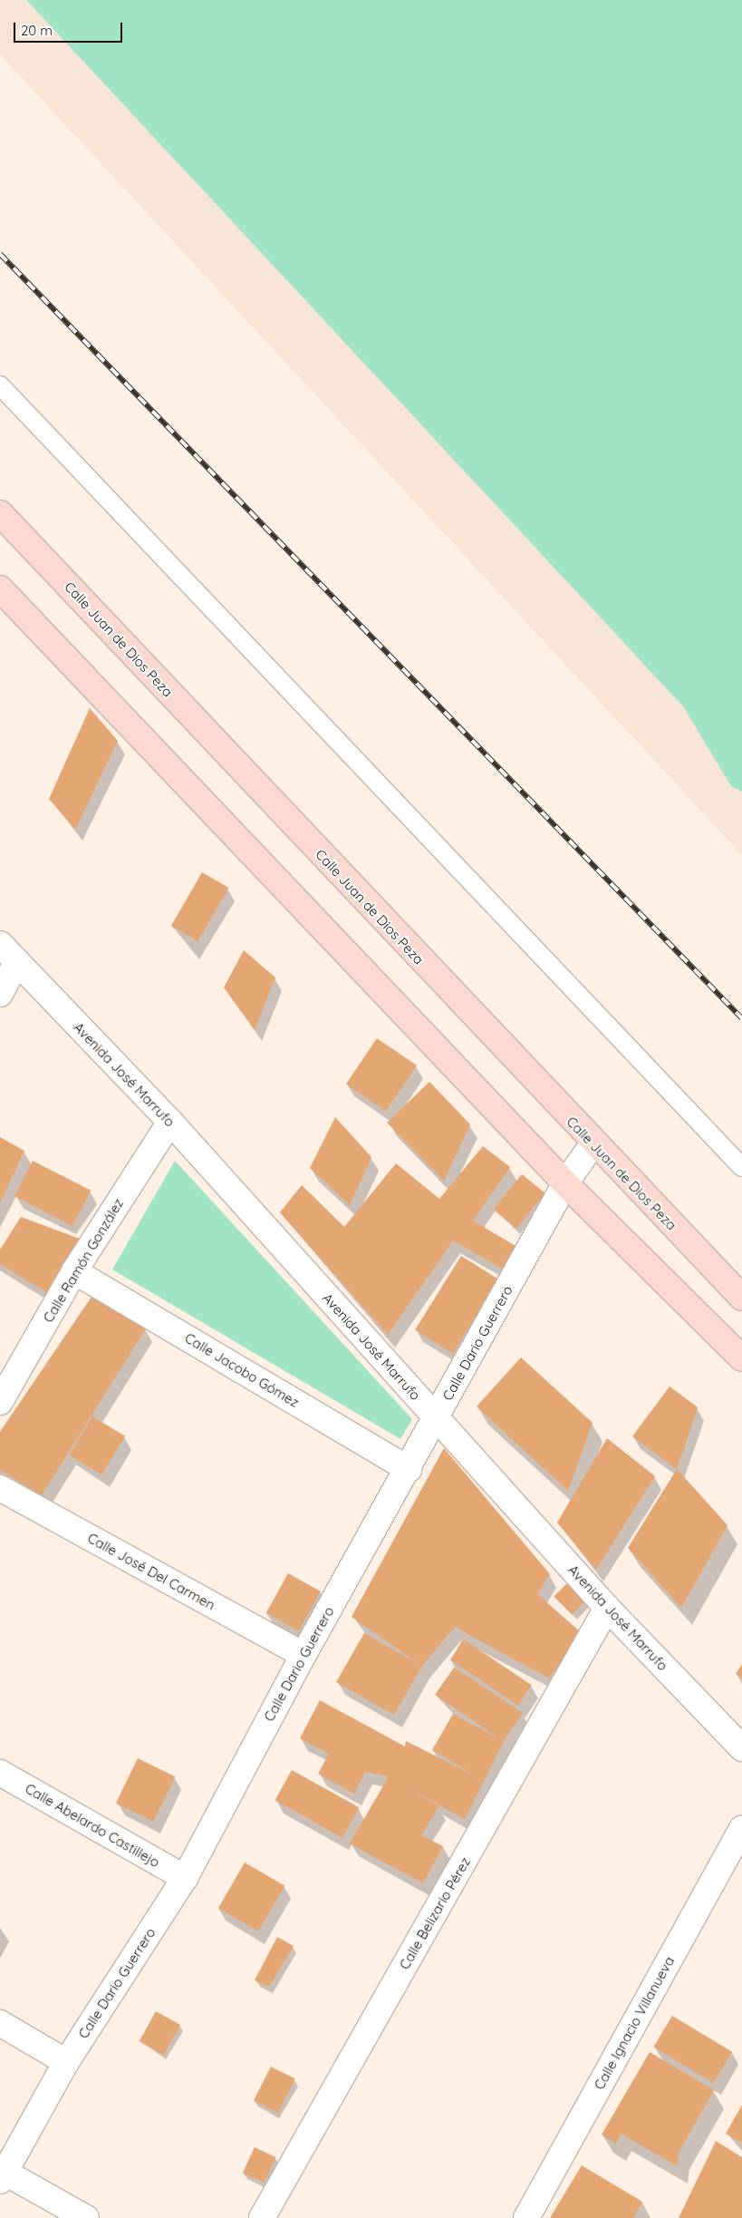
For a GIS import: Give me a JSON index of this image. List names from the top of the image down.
{
  "streets": {
    "main road": ["Calle Juan de Dios Peza"],
    "street": [
      "Avenida José Marrufo",
      "Calle Ramón González",
      "Calle Dario Guerrero",
      "Calle Jacobo Gómez",
      "Calle José Del Carmen",
      "Calle Abelardo Castillejo",
      "Calle Belizario Pérez",
      "Calle Ignacio Villanueva"
    ]
  },
  "crossings": [
    ["Calle Juan de Dios Peza", "Calle Dario Guerrero"],
    ["Avenida José Marrufo", "Calle Ramón González"],
    ["Avenida José Marrufo", "Calle Dario Guerrero"],
    ["Avenida José Marrufo", "Calle Belizario Pérez"],
    ["Calle Ramón González", "Calle Jacobo Gómez"],
    ["Calle Dario Guerrero", "Calle Jacobo Gómez"],
    ["Calle Dario Guerrero", "Calle José Del Carmen"],
    ["Calle Dario Guerrero", "Calle Abelardo Castillejo"]
  ],
  "scale_bar": "20 m"
}
